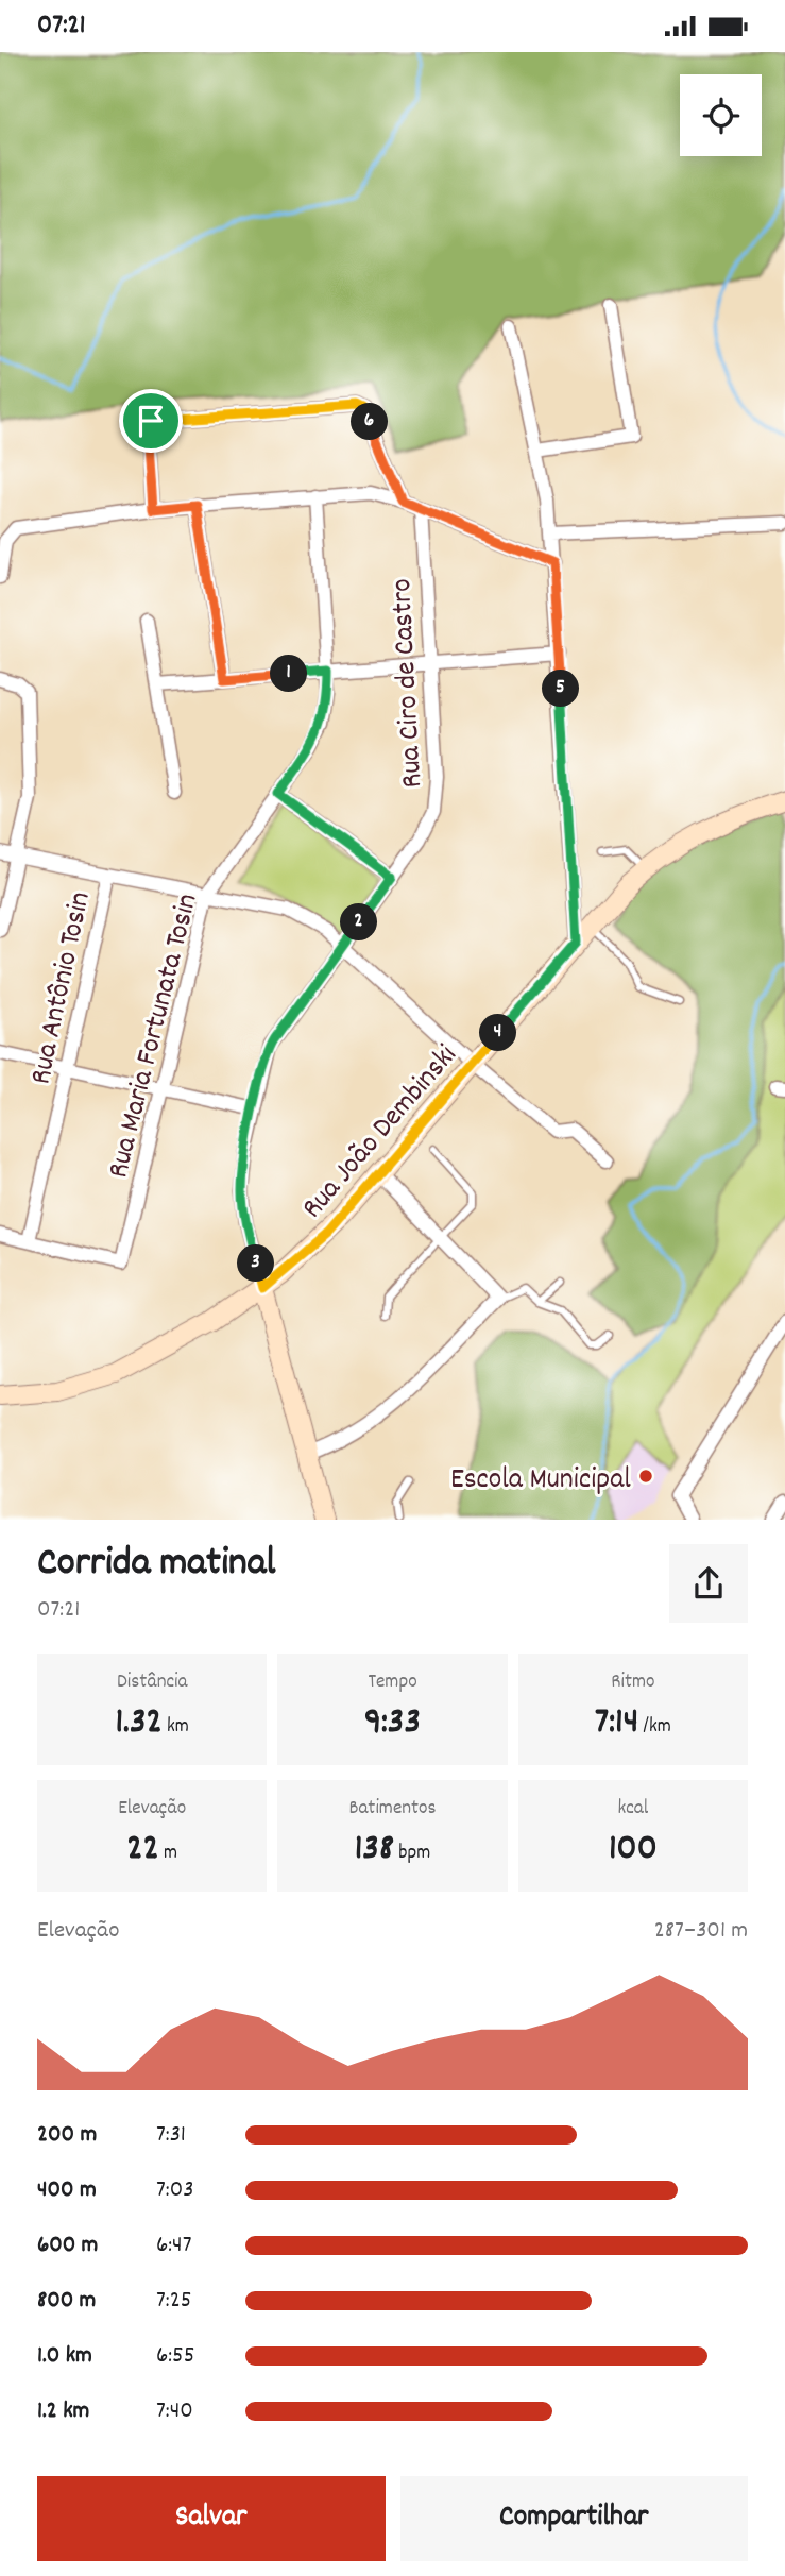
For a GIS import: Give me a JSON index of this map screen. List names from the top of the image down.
{
  "streets": {
    "main road": ["Rua João Dembinski"],
    "street": ["Rua Ciro de Castro", "Rua Antônio Tosin", "Rua Maria Fortunata Tosin"]
  },
  "crossings": [
    ["Rua Ciro de Castro", "Rua João Dembinski"],
    ["Rua Antônio Tosin", "Rua Maria Fortunata Tosin"]
  ],
  "places": ["Escola Municipal"],
  "page": {
    "status": "07:21",
    "pins": [
      "6",
      "1",
      "5",
      "2",
      "4",
      "3"
    ],
    "heading": ["Corrida matinal", "07:21"],
    "stats": [
      ["Distância", "1.32 km"],
      ["Tempo", "9:33"],
      ["Ritmo", "7:14 /km"],
      ["Elevação", "22 m"],
      ["Batimentos", "138 bpm"],
      ["kcal", "100"]
    ],
    "chart": ["Elevação", "287–301 m"],
    "list": [
      {
        "name": "200 m",
        "note": "7:31"
      },
      {
        "name": "400 m",
        "note": "7:03"
      },
      {
        "name": "600 m",
        "note": "6:47"
      },
      {
        "name": "800 m",
        "note": "7:25"
      },
      {
        "name": "1.0 km",
        "note": "6:55"
      },
      {
        "name": "1.2 km",
        "note": "7:40"
      }
    ],
    "buttons": ["Salvar", "Compartilhar"]
  }
}
